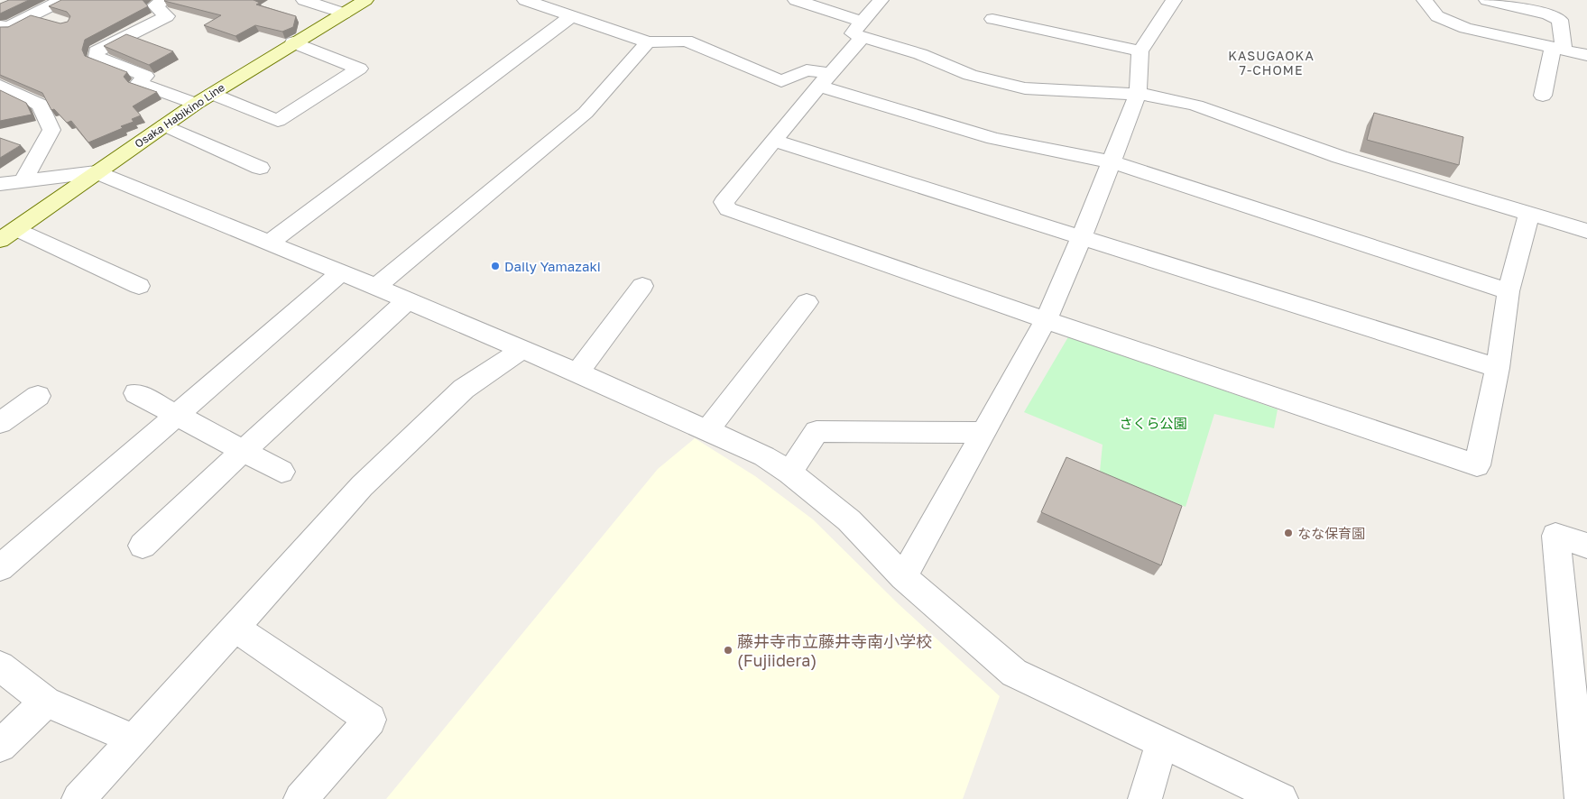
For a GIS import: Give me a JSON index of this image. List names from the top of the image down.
{
  "streets": {
    "main road": ["Osaka Habikino Line"]
  },
  "districts": ["KASUGAOKA 7-CHOME"],
  "parks": ["さくら公園"],
  "places": ["Daily Yamazaki", "なな保育園", "藤井寺市立藤井寺南小学校 (Fujiidera)"]
}
